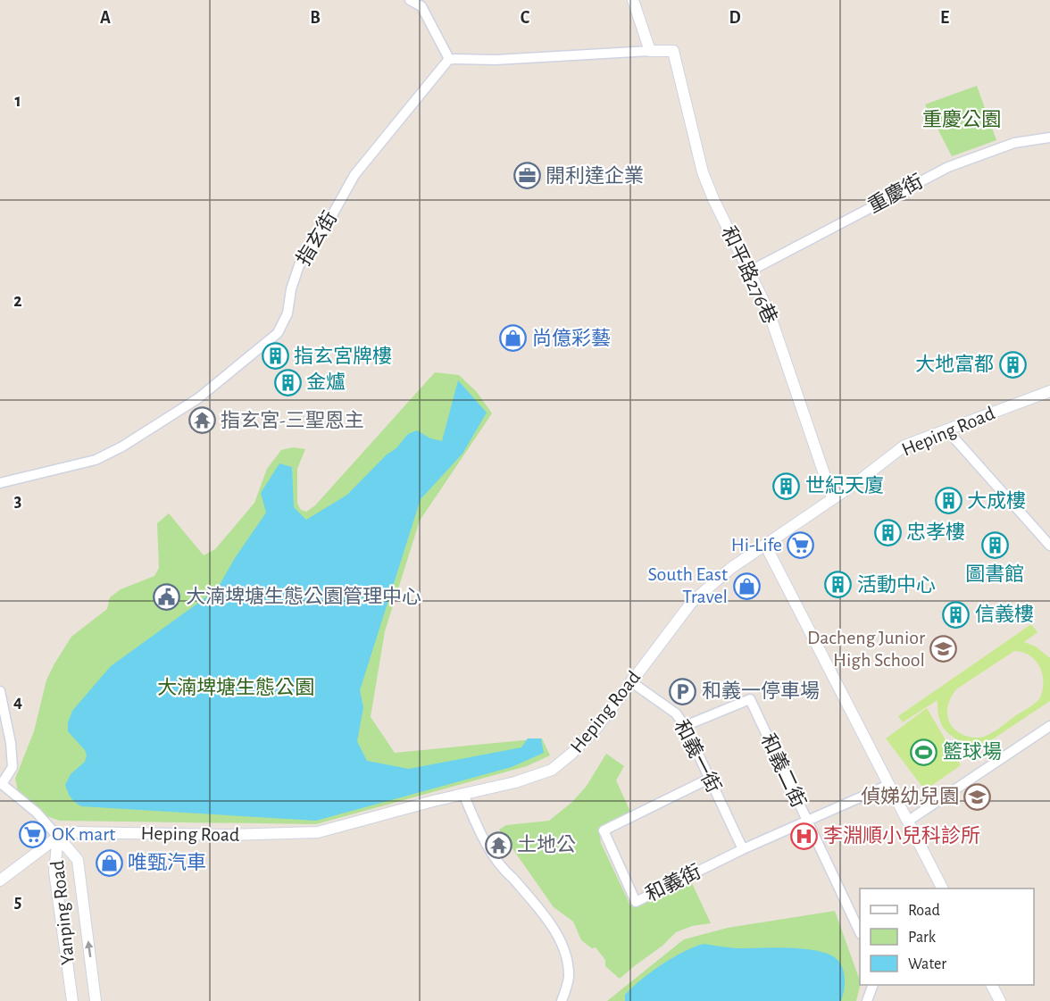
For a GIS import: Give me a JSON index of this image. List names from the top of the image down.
{
  "streets": {
    "street": [
      "重慶街",
      "指玄街",
      "和平路276巷",
      "Heping Road",
      "和義一街",
      "和義二街",
      "和義街",
      "Yanping Road"
    ]
  },
  "crossings": [
    ["重慶街", "和平路276巷"],
    ["和平路276巷", "Heping Road"],
    ["Heping Road", "和義一街"],
    ["Heping Road", "Yanping Road"],
    ["和義一街", "和義二街"],
    ["和義一街", "和義街"],
    ["和義二街", "和義街"]
  ],
  "parks": ["重慶公園", "大湳埤塘生態公園"],
  "places": {
    "office": ["開利達企業"],
    "shop": ["尚億彩藝", "South East Travel", "唯甄汽車"],
    "building": [
      "指玄宮牌樓",
      "大地富都",
      "金爐",
      "世紀天廈",
      "大成樓",
      "忠孝樓",
      "圖書館",
      "活動中心",
      "信義樓"
    ],
    "temple": ["指玄宮-三聖恩主", "土地公"],
    "supermarket": ["Hi-Life", "OK mart"],
    "public building": ["大湳埤塘生態公園管理中心"],
    "school or university": ["Dacheng Junior High School", "偵娣幼兒園"],
    "parking": ["和義一停車場"],
    "sports": ["籃球場"],
    "hospital": ["李淵順小兒科診所"]
  },
  "legend": ["Road", "Park", "Water"],
  "grid": {
    "columns": [
      "A",
      "B",
      "C",
      "D",
      "E"
    ],
    "rows": [
      "1",
      "2",
      "3",
      "4",
      "5"
    ]
  }
}
